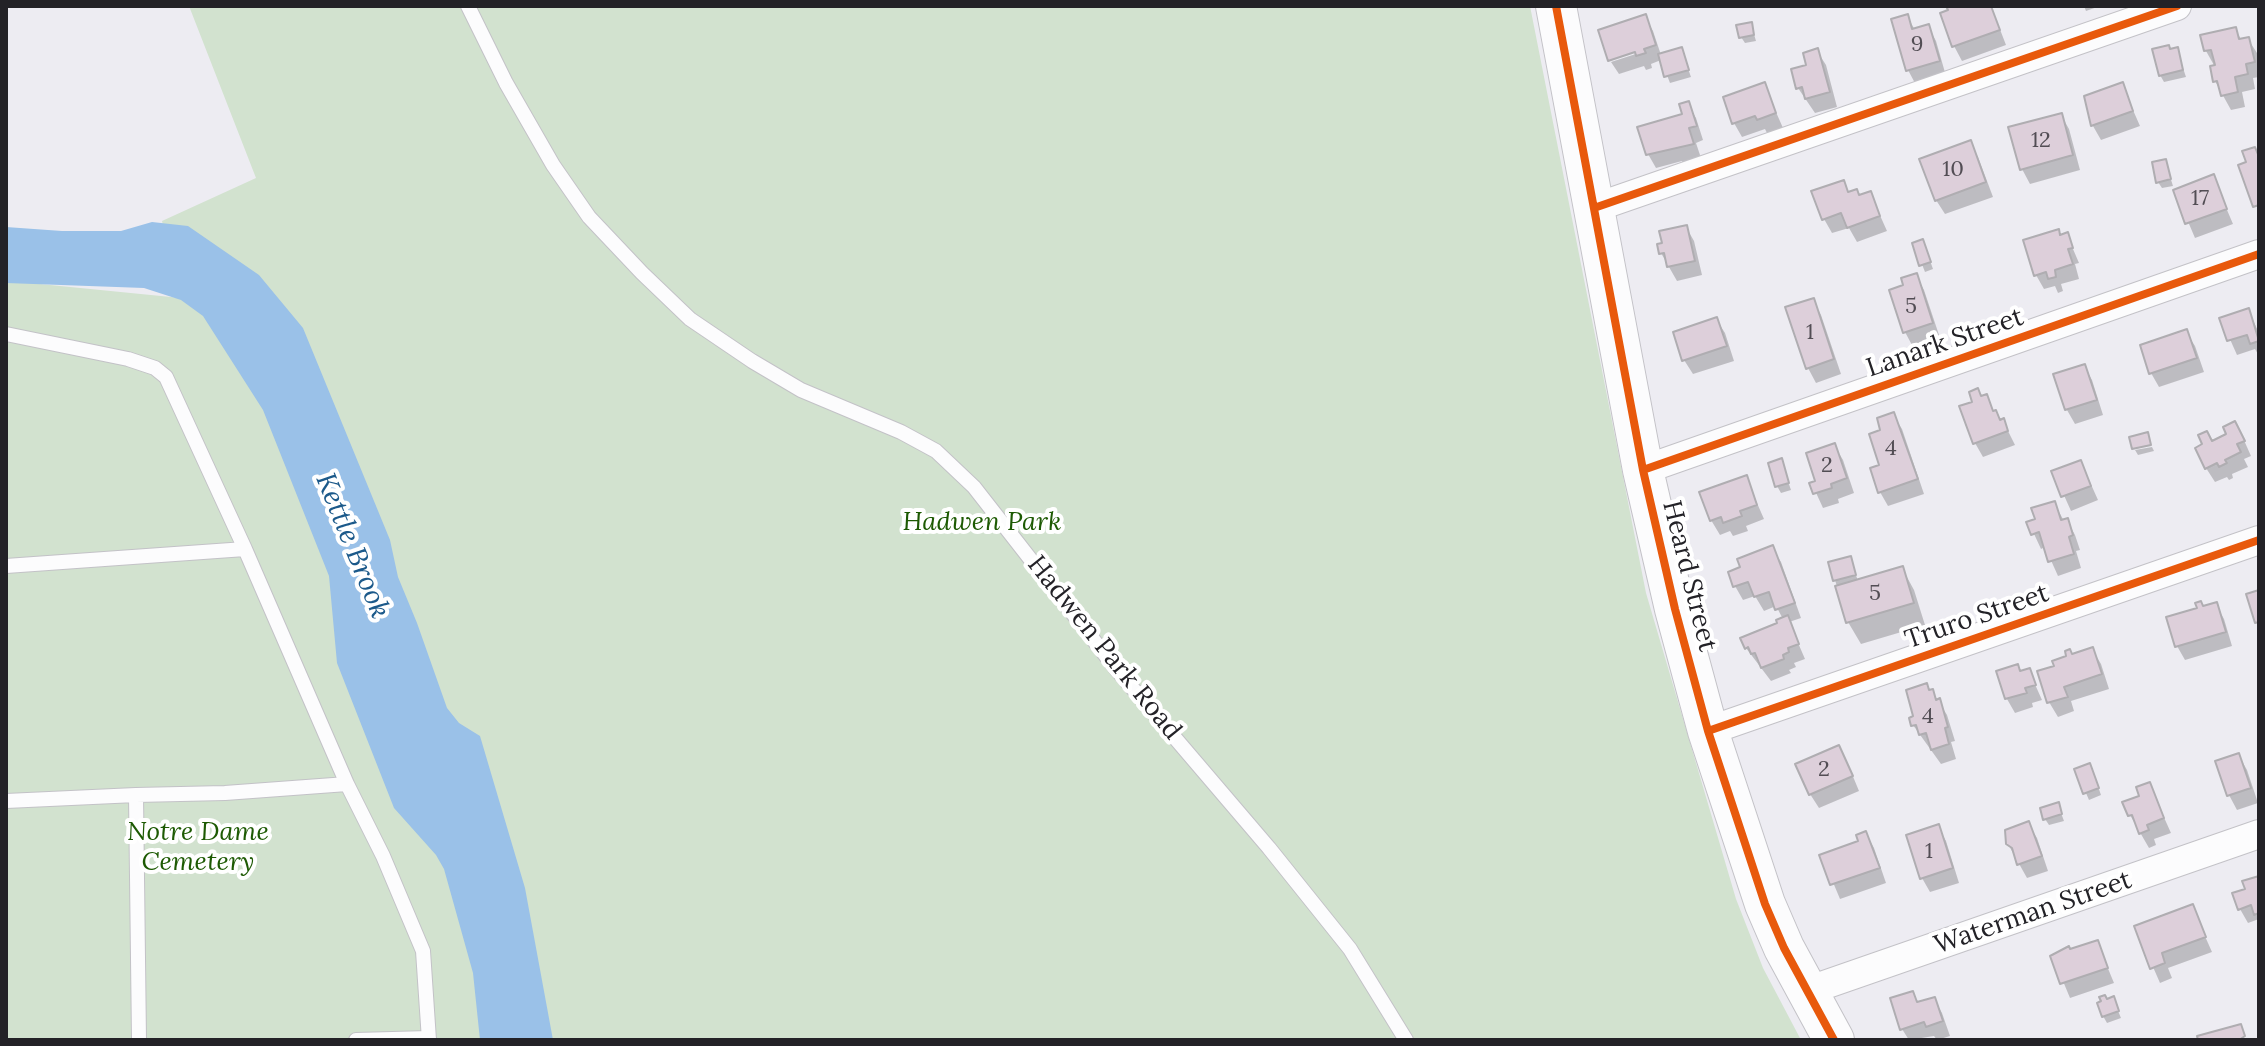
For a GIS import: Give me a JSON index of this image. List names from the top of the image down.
{
  "streets": {
    "street": [
      "Lanark Street",
      "Heard Street",
      "Truro Street",
      "Waterman Street"
    ],
    "lane": ["Hadwen Park Road"]
  },
  "crossings": [
    ["Lanark Street", "Heard Street"],
    ["Heard Street", "Truro Street"],
    ["Heard Street", "Waterman Street"]
  ],
  "water": ["Kettle Brook"],
  "parks": ["Hadwen Park", "Notre Dame Cemetery"],
  "house_numbers": [
    "9",
    "12",
    "10",
    "17",
    "5",
    "1",
    "4",
    "2",
    "5",
    "4",
    "2",
    "1"
  ]
}
